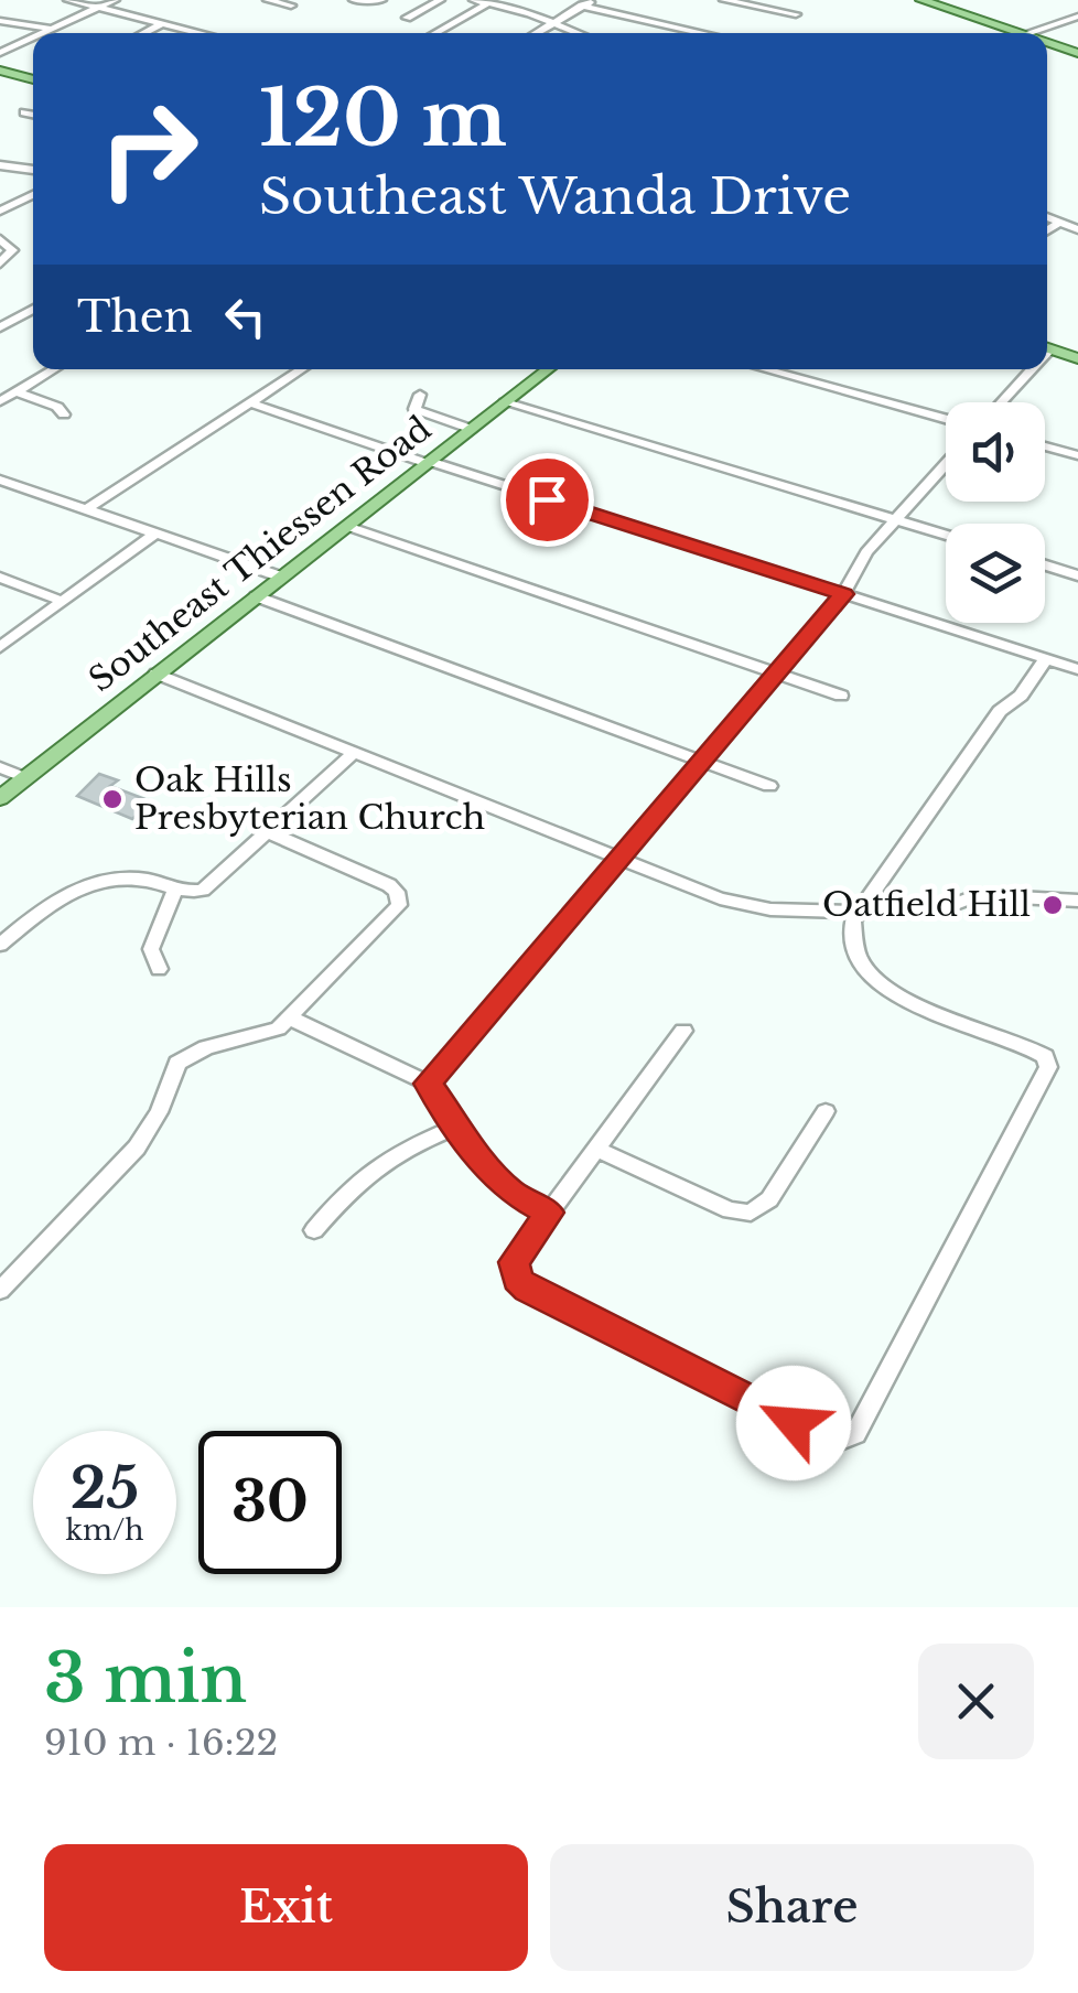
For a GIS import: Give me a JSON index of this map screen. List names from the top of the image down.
{
  "streets": {
    "main road": ["Southeast Thiessen Road"]
  },
  "places": ["Oak Hills Presbyterian Church", "Oatfield Hill"],
  "page": {
    "turn": ["120 m", "Southeast Wanda Drive"],
    "then": "Then",
    "speed": "25 km/h",
    "limit": "30",
    "heading": ["3 min", "910 m · 16:22"],
    "buttons": ["Exit", "Share"]
  }
}
